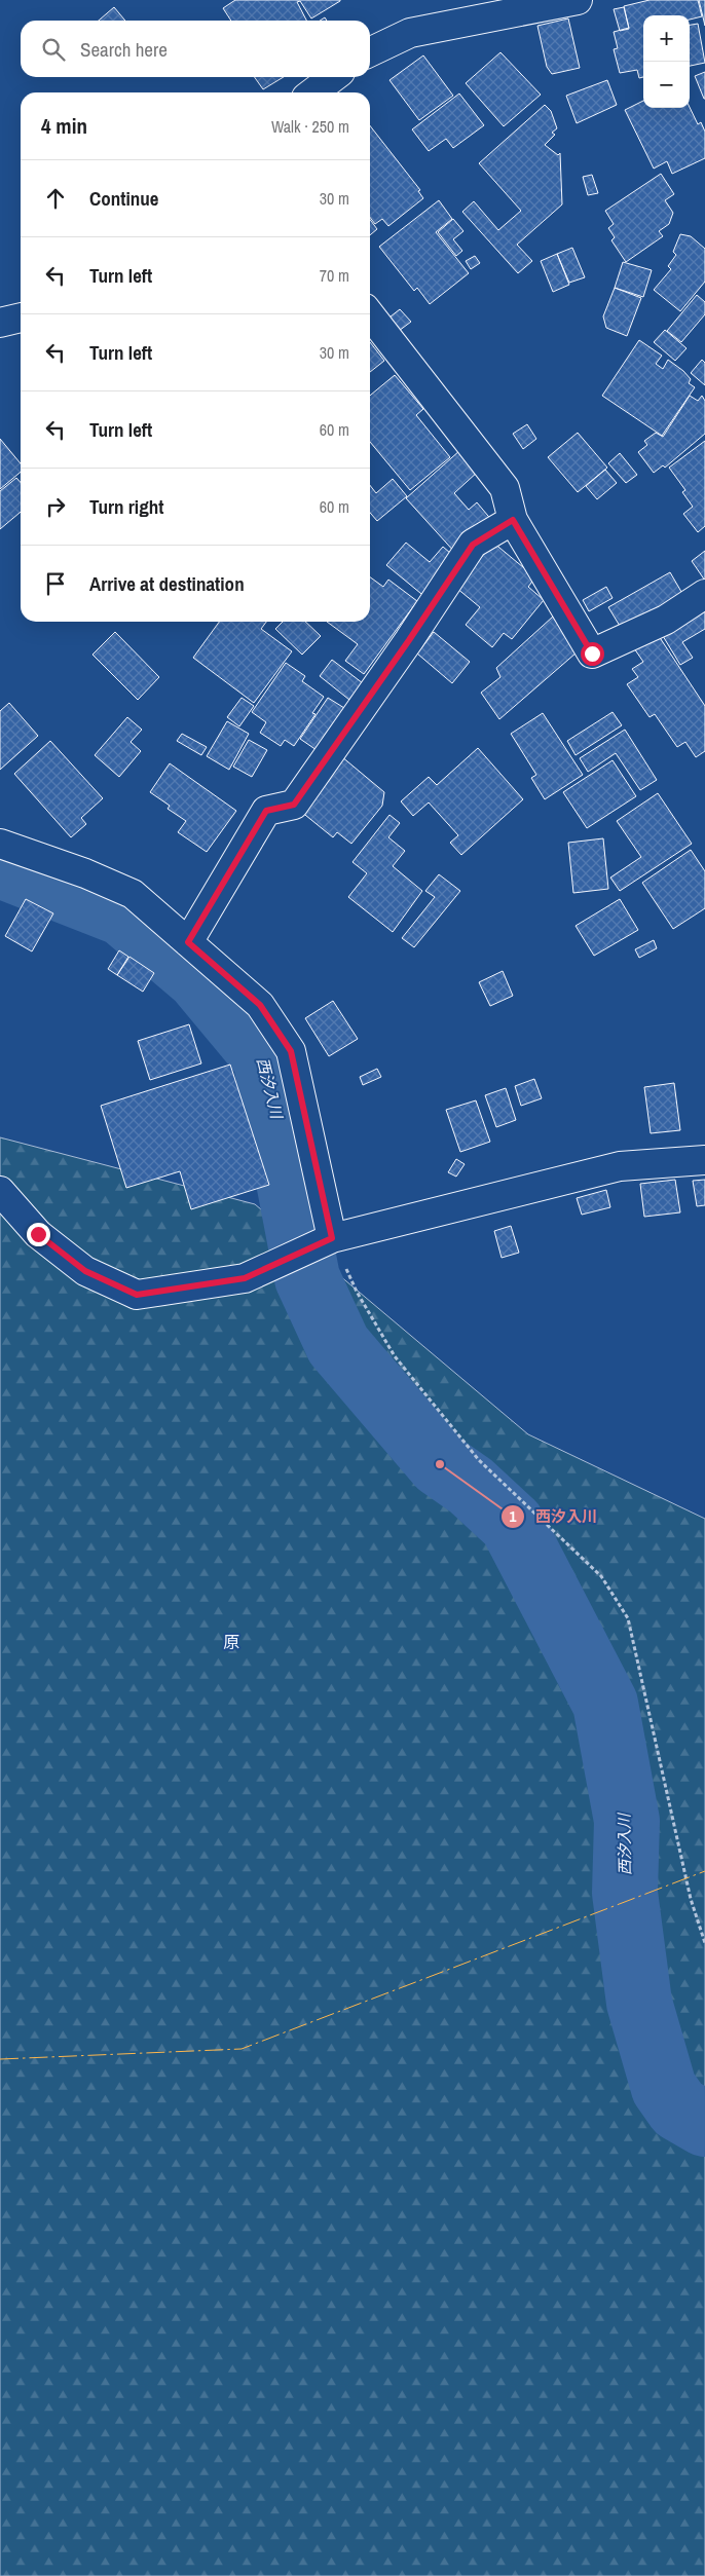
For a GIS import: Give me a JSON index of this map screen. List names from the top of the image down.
{
  "districts": ["原"],
  "water": ["西汐入川"],
  "places": ["西汐入川"],
  "page": {
    "map_buttons": ["+", "−"],
    "search": "Search here",
    "heading": ["4 min", "Walk · 250 m"],
    "list": [
      ["Continue", "30 m"],
      ["Turn left", "70 m"],
      ["Turn left", "30 m"],
      ["Turn left", "60 m"],
      ["Turn right", "60 m"],
      "Arrive at destination"
    ]
  }
}
